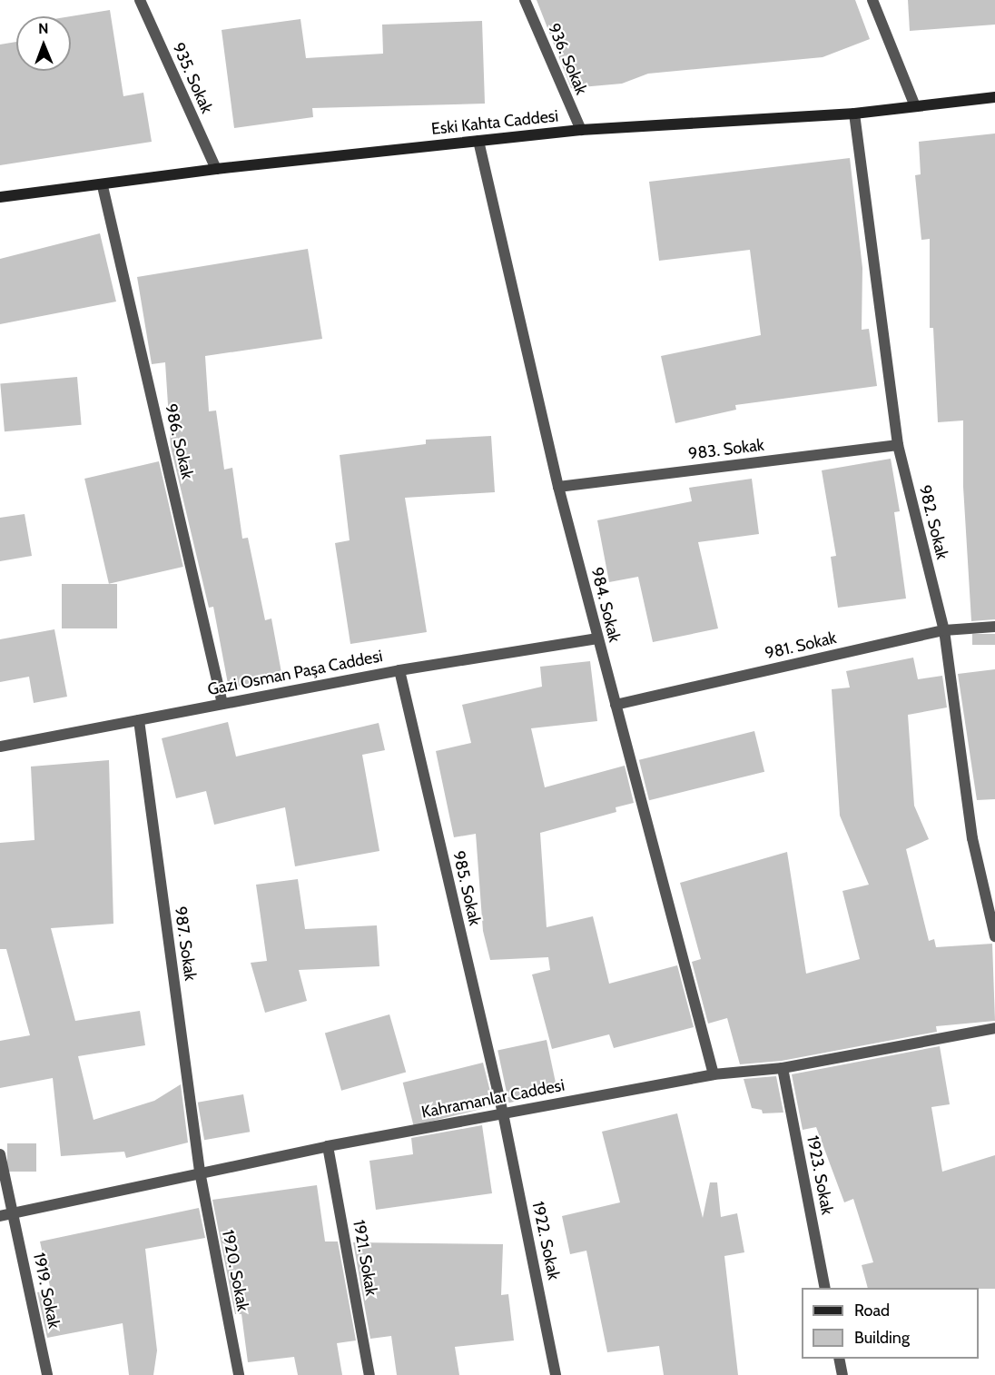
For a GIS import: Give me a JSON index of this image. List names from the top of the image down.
{
  "streets": {
    "main road": ["Eski Kahta Caddesi"],
    "street": [
      "936. Sokak",
      "935. Sokak",
      "986. Sokak",
      "983. Sokak",
      "982. Sokak",
      "984. Sokak",
      "981. Sokak",
      "Gazi Osman Paşa Caddesi",
      "985. Sokak",
      "987. Sokak",
      "Kahramanlar Caddesi",
      "1923. Sokak",
      "1922. Sokak",
      "1921. Sokak",
      "1920. Sokak",
      "1919. Sokak"
    ]
  },
  "crossings": [
    ["936. Sokak", "Eski Kahta Caddesi"],
    ["935. Sokak", "Eski Kahta Caddesi"],
    ["Eski Kahta Caddesi", "986. Sokak"],
    ["Eski Kahta Caddesi", "982. Sokak"],
    ["Eski Kahta Caddesi", "984. Sokak"],
    ["986. Sokak", "Gazi Osman Paşa Caddesi"],
    ["983. Sokak", "982. Sokak"],
    ["983. Sokak", "984. Sokak"],
    ["982. Sokak", "981. Sokak"],
    ["984. Sokak", "981. Sokak"],
    ["984. Sokak", "Gazi Osman Paşa Caddesi"],
    ["984. Sokak", "Kahramanlar Caddesi"],
    ["Gazi Osman Paşa Caddesi", "985. Sokak"],
    ["Gazi Osman Paşa Caddesi", "987. Sokak"],
    ["985. Sokak", "Kahramanlar Caddesi"],
    ["985. Sokak", "1922. Sokak"],
    ["987. Sokak", "Kahramanlar Caddesi"],
    ["987. Sokak", "1920. Sokak"],
    ["Kahramanlar Caddesi", "1923. Sokak"],
    ["Kahramanlar Caddesi", "1922. Sokak"],
    ["Kahramanlar Caddesi", "1921. Sokak"],
    ["Kahramanlar Caddesi", "1920. Sokak"],
    ["Kahramanlar Caddesi", "1919. Sokak"]
  ],
  "legend": ["Road", "Building"],
  "north": "top"
}
